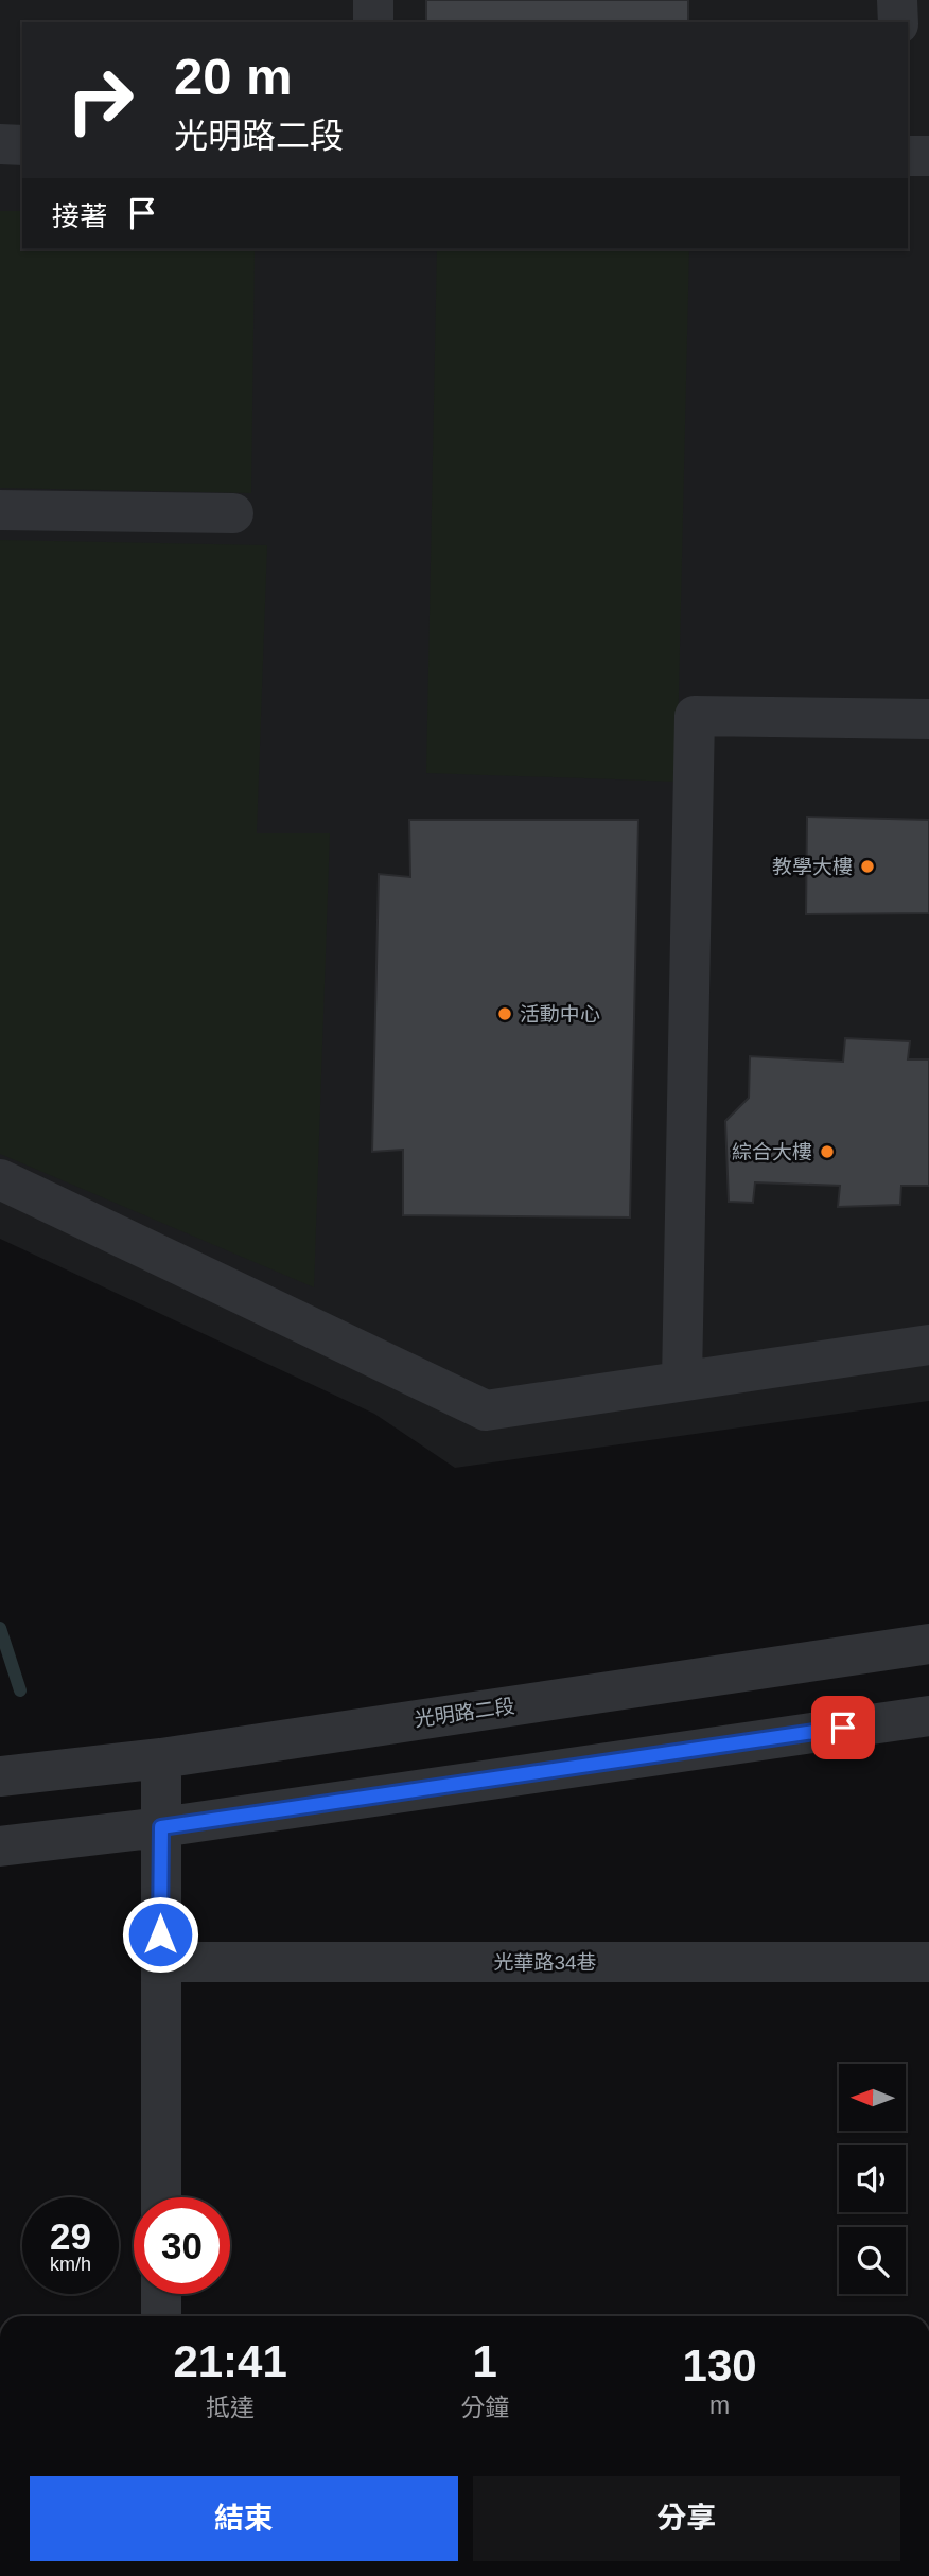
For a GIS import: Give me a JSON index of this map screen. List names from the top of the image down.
{
  "streets": {
    "street": ["光明路二段", "光華路34巷"]
  },
  "places": ["教學大樓", "活動中心", "綜合大樓"],
  "north": "left",
  "page": {
    "turn": ["20 m", "光明路二段"],
    "then": "接著",
    "speed": "29 km/h",
    "limit": "30",
    "eta": [
      "21:41",
      "抵達",
      "1",
      "分鐘",
      "130",
      "m"
    ],
    "buttons": ["結束", "分享"]
  }
}
